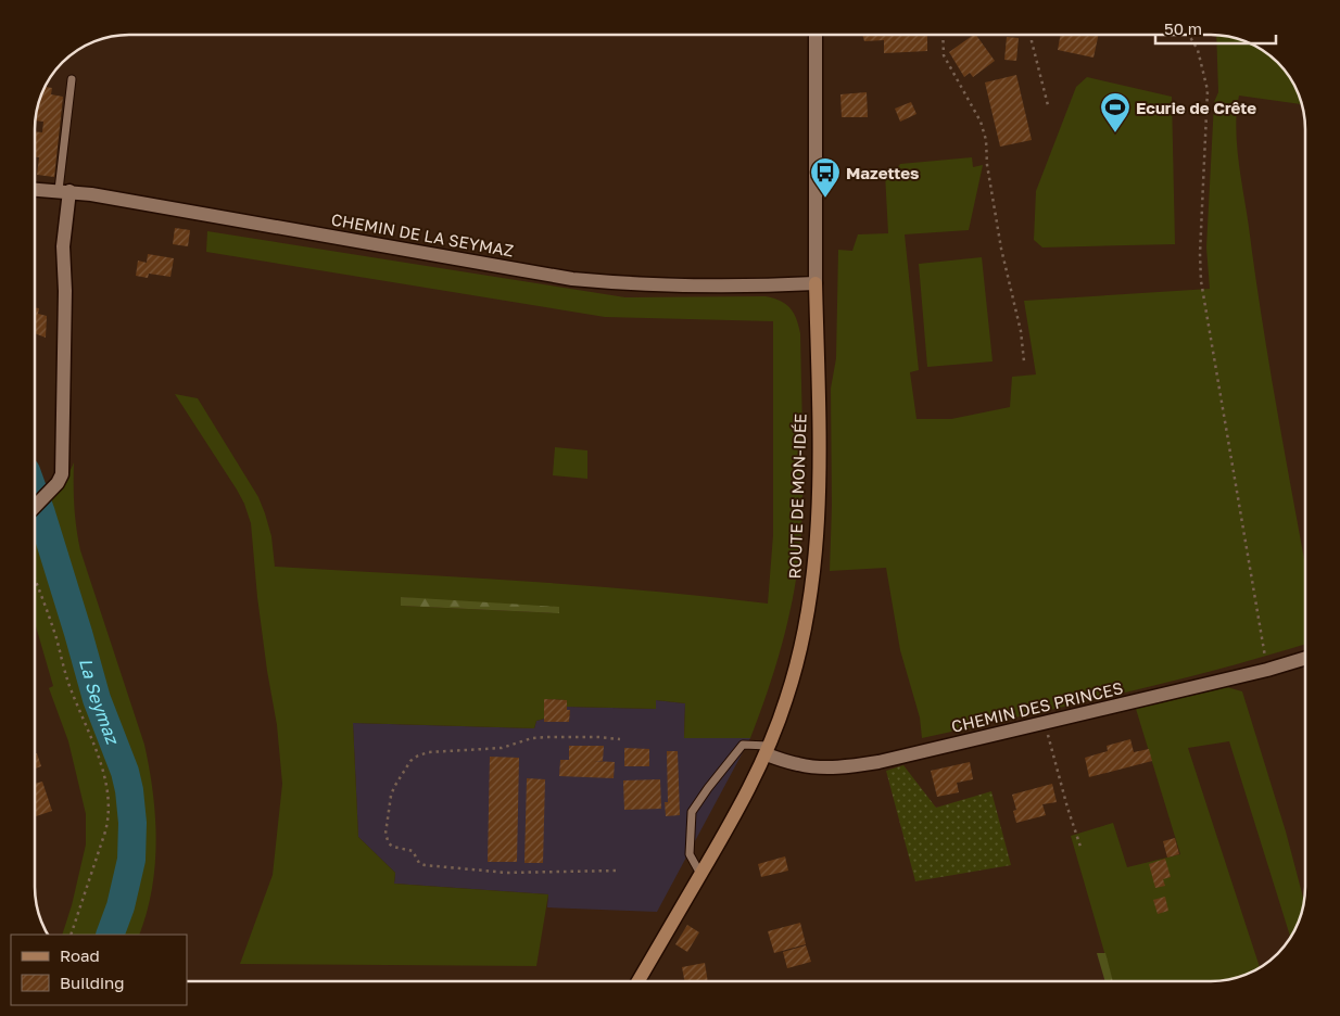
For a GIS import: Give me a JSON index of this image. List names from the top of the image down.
{
  "streets": {
    "main road": ["ROUTE DE MON-IDÉE"],
    "street": ["CHEMIN DE LA SEYMAZ", "CHEMIN DES PRINCES"]
  },
  "crossings": [
    ["CHEMIN DE LA SEYMAZ", "ROUTE DE MON-IDÉE"],
    ["ROUTE DE MON-IDÉE", "CHEMIN DES PRINCES"]
  ],
  "water": ["La Seymaz"],
  "places": {
    "sports": ["Ecurie de Crête"],
    "bus stop": ["Mazettes"]
  },
  "legend": ["Road", "Building"],
  "scale_bar": "50 m"
}
